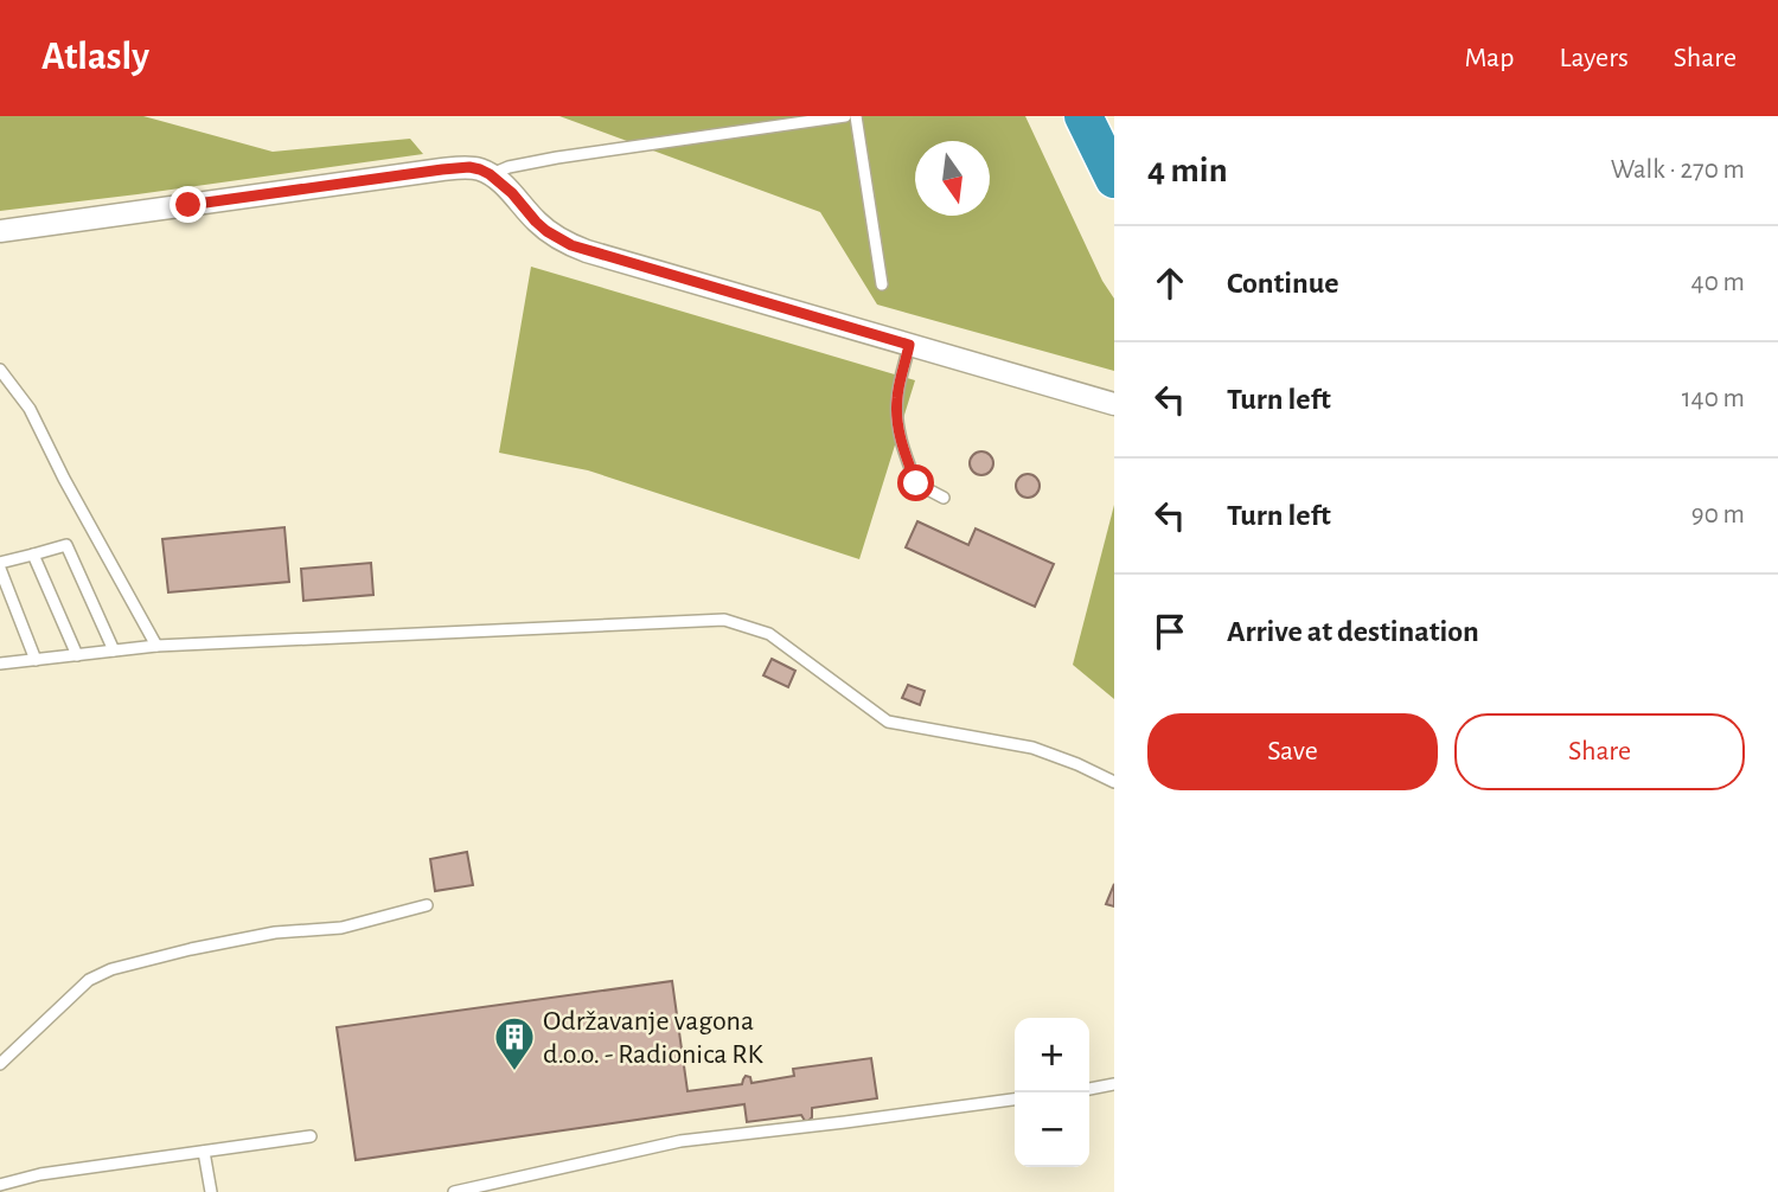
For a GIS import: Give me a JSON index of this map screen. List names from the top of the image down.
{
  "places": {
    "building": ["Održavanje vagona d.o.o. - Radionica RK"]
  },
  "north": "bottom",
  "page": {
    "header": "Atlasly",
    "nav": ["Map", "Layers", "Share"],
    "heading": ["4 min", "Walk · 270 m"],
    "list": [
      ["Continue", "40 m"],
      ["Turn left", "140 m"],
      ["Turn left", "90 m"],
      "Arrive at destination"
    ],
    "buttons": ["Save", "Share"],
    "map_buttons": ["+", "−"]
  }
}
